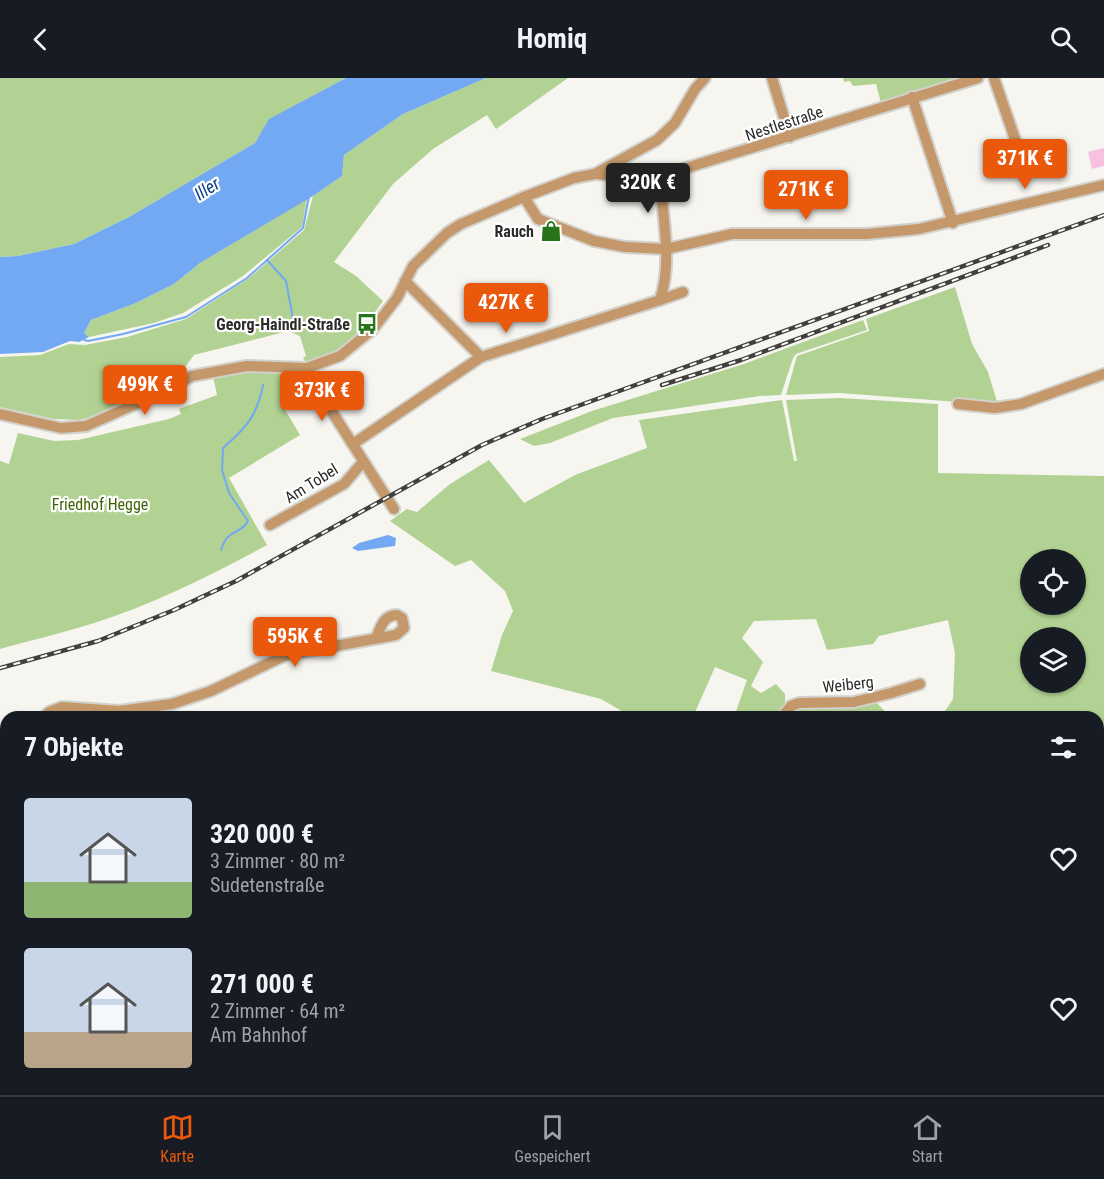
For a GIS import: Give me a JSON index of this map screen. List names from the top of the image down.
{
  "streets": {
    "street": ["Nestlestraße", "Am Tobel", "Weiberg"]
  },
  "water": ["Iller"],
  "parks": ["Friedhof Hegge"],
  "places": {
    "shop": ["Rauch"],
    "bus stop": ["Georg-Haindl-Straße"]
  },
  "page": {
    "header": "Homiq",
    "price": [
      "371K €",
      "320K €",
      "271K €",
      "427K €",
      "499K €",
      "373K €",
      "595K €"
    ],
    "heading": "7 Objekte",
    "list": [
      {
        "name": "320 000 €",
        "note": "3 Zimmer · 80 m² · Sudetenstraße"
      },
      {
        "name": "271 000 €",
        "note": "2 Zimmer · 64 m² · Am Bahnhof"
      }
    ],
    "tabs": ["Karte", "Gespeichert", "Start"]
  }
}
